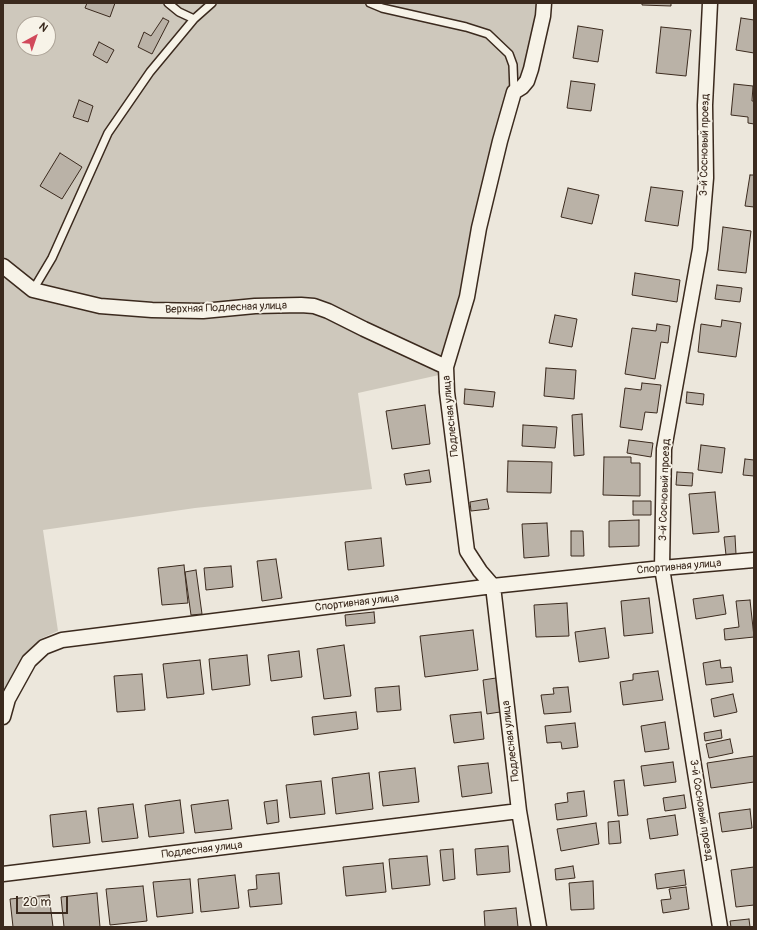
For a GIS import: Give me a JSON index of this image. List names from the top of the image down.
{
  "streets": {
    "street": [
      "3-й Сосновый проезд",
      "Верхняя Подлесная улица",
      "Подлесная улица",
      "Спортивная улица"
    ]
  },
  "crossings": [
    ["3-й Сосновый проезд", "Спортивная улица"],
    ["Верхняя Подлесная улица", "Подлесная улица"],
    ["Подлесная улица", "Спортивная улица"]
  ],
  "scale_bar": "20 m",
  "north": "top right"
}
